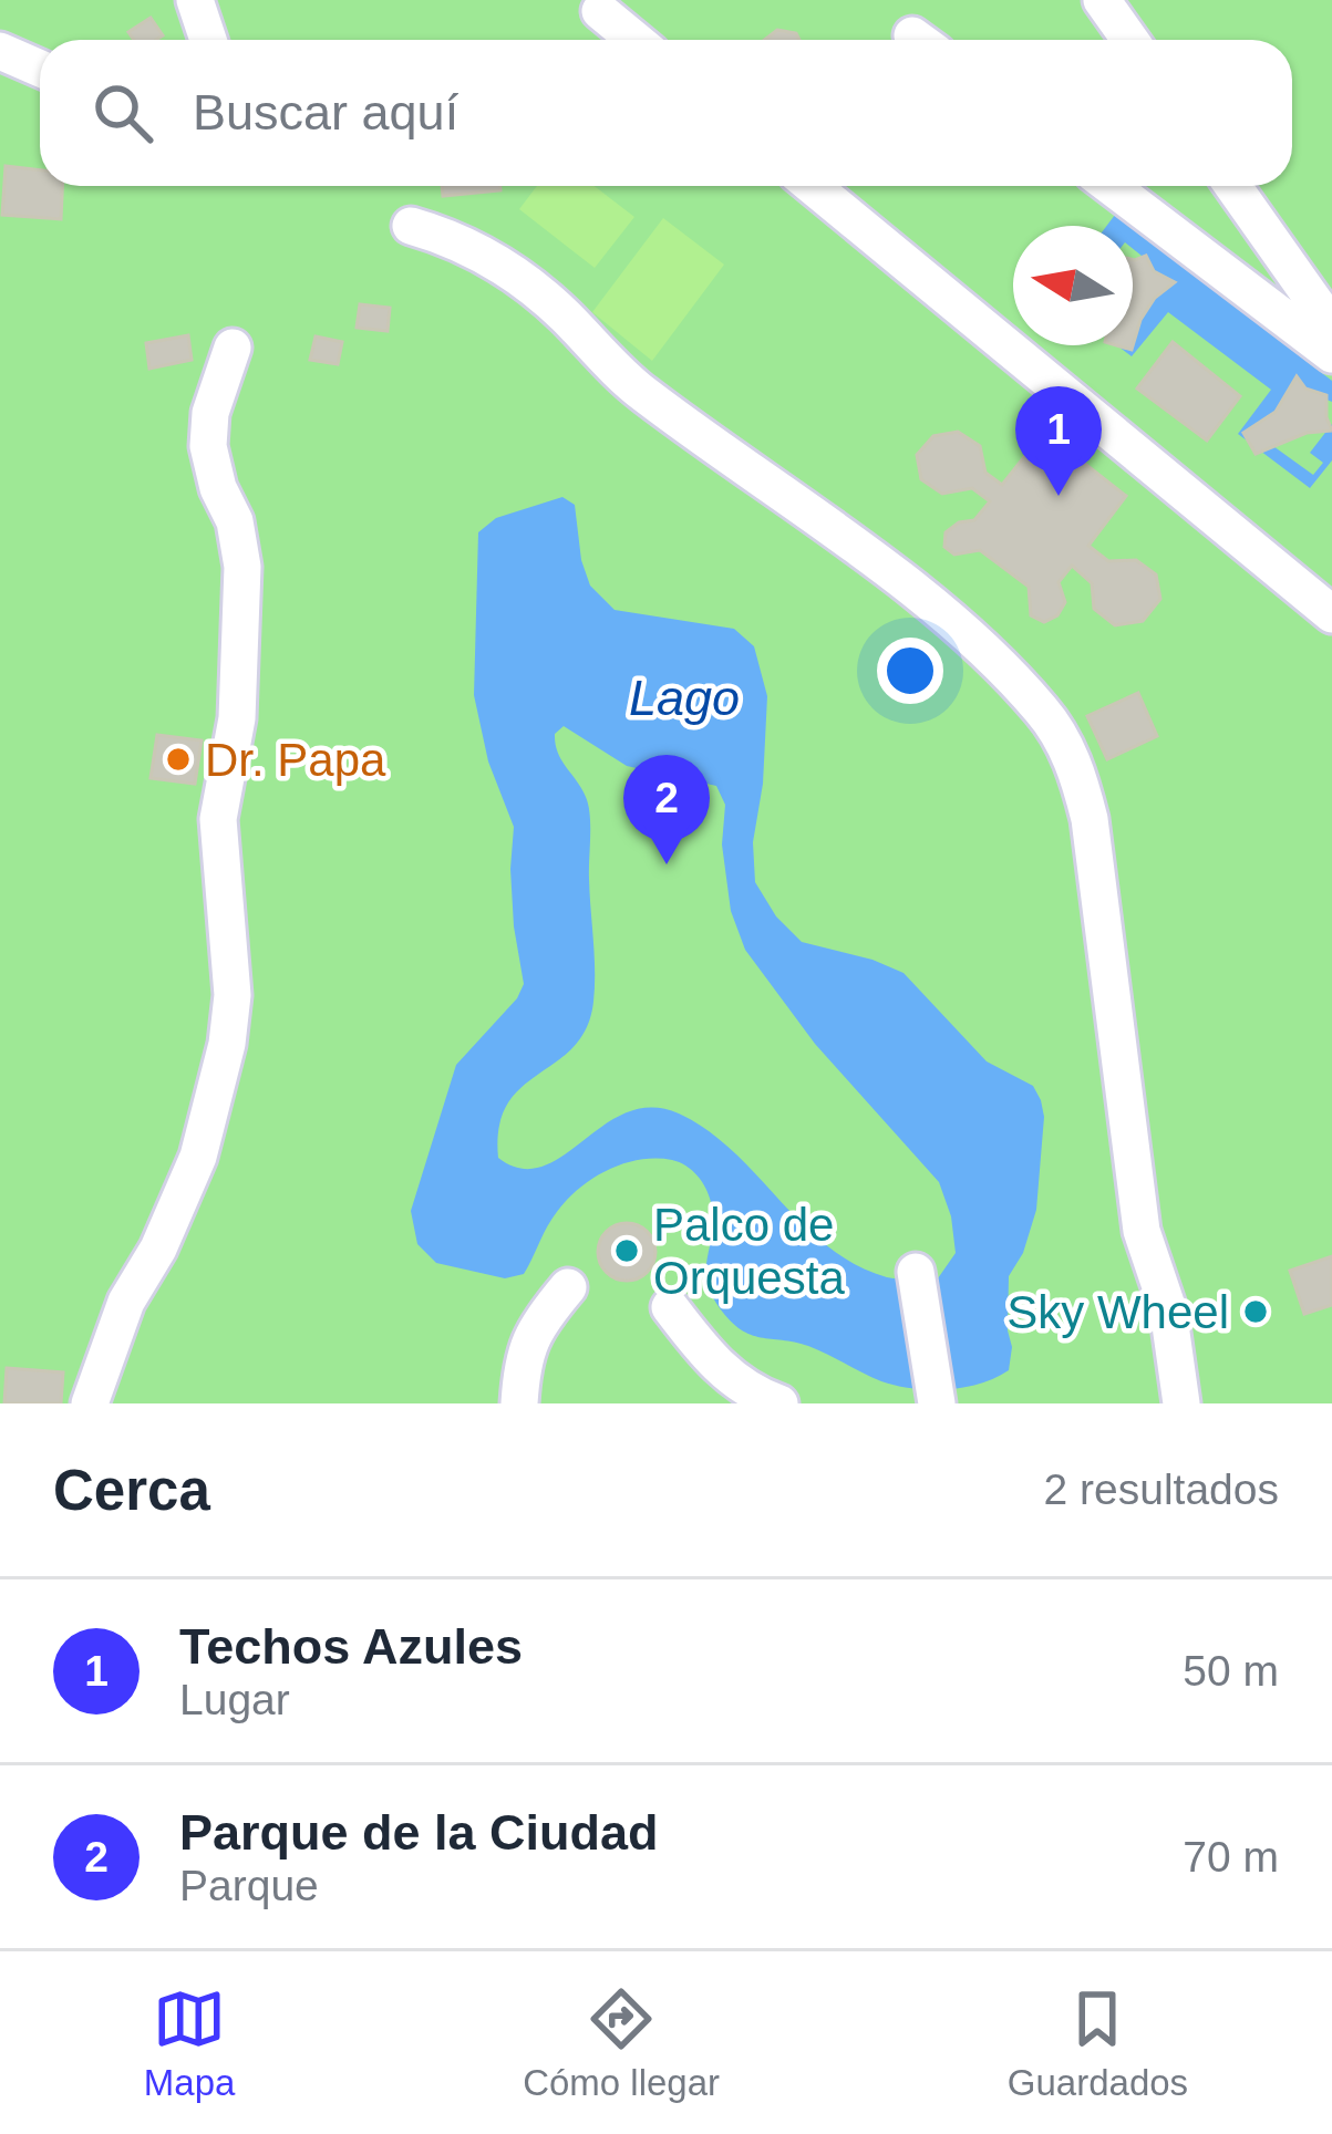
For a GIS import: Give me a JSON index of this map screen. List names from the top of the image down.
{
  "water": ["Lago"],
  "places": ["Dr. Papa", "Palco de Orquesta", "Sky Wheel"],
  "north": "left",
  "page": {
    "search": "Buscar aquí",
    "pins": ["1", "2"],
    "heading": ["Cerca", "2 resultados"],
    "list": [
      {
        "mark": "1",
        "name": "Techos Azules",
        "note": "Lugar",
        "value": "50 m"
      },
      {
        "mark": "2",
        "name": "Parque de la Ciudad",
        "note": "Parque",
        "value": "70 m"
      }
    ],
    "nav": ["Mapa", "Cómo llegar", "Guardados"]
  }
}
